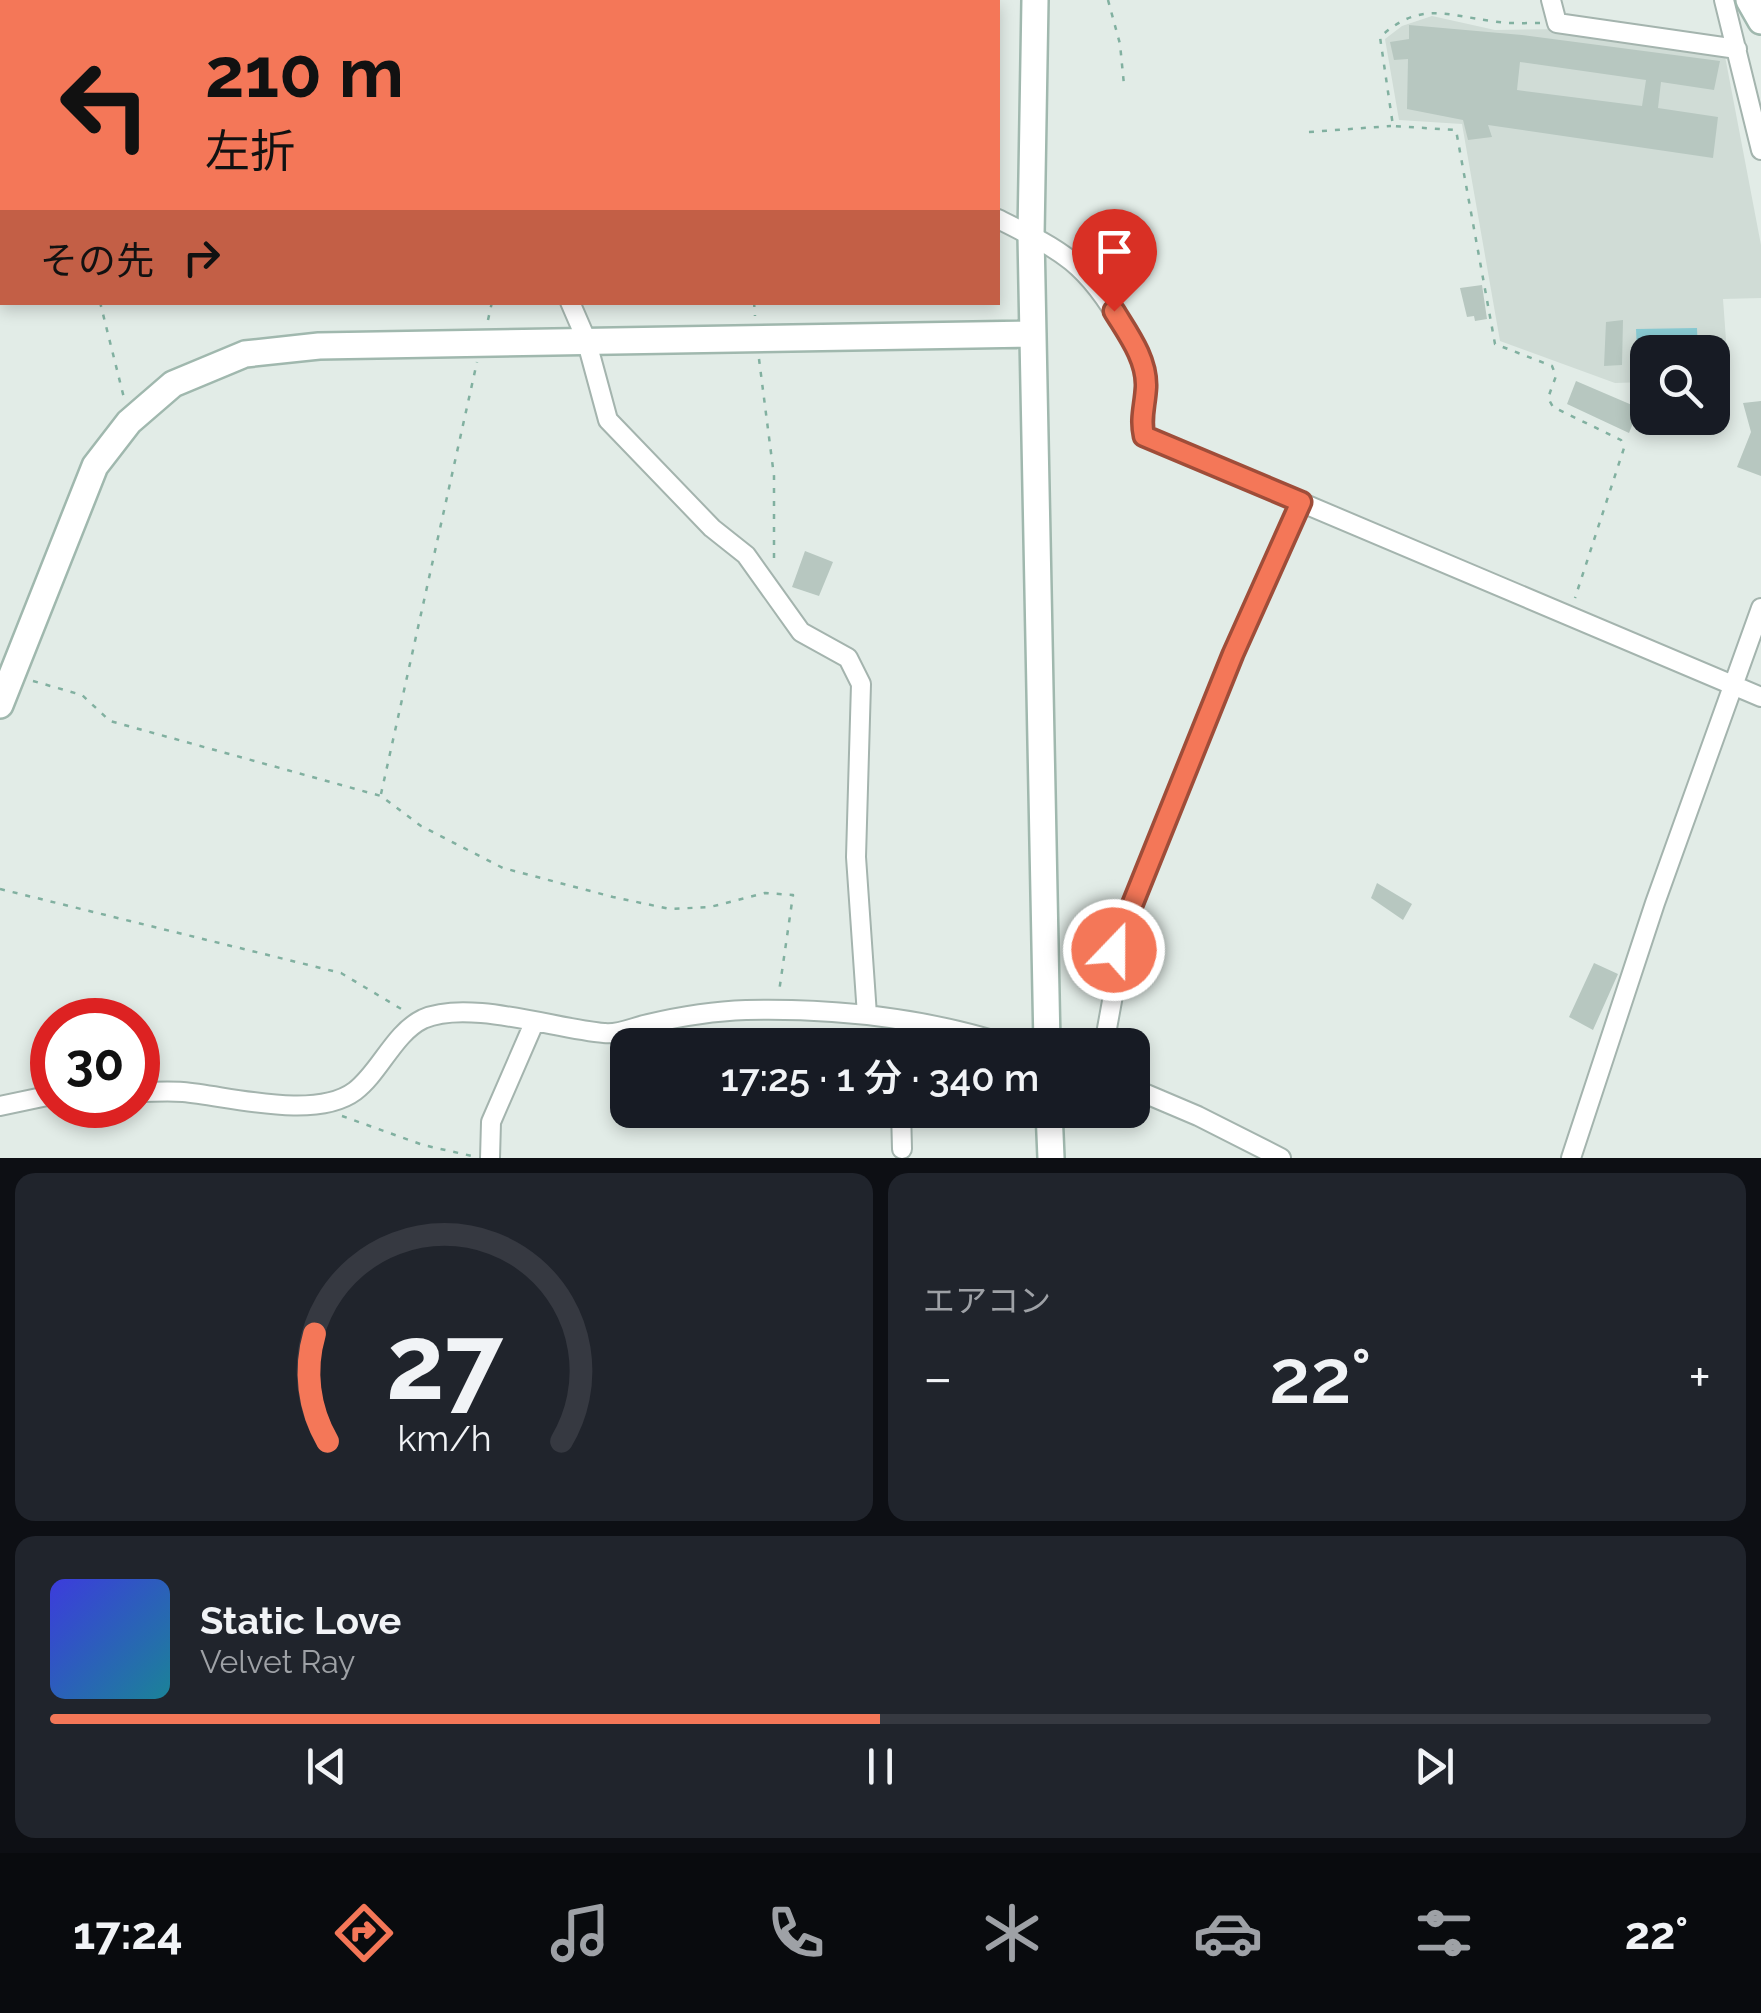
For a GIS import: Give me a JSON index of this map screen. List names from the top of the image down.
{
  "page": {
    "turn": ["210 m", "左折"],
    "then": "その先",
    "limit": "30",
    "trip": "17:25 · 1 分 · 340 m",
    "tile": "エアコン",
    "heat": ["−", "22°", "+"],
    "song": ["Static Love", "Velvet Ray"],
    "tabs": ["17:24", "22°"],
    "gauge": ["27", "km/h"]
  }
}
